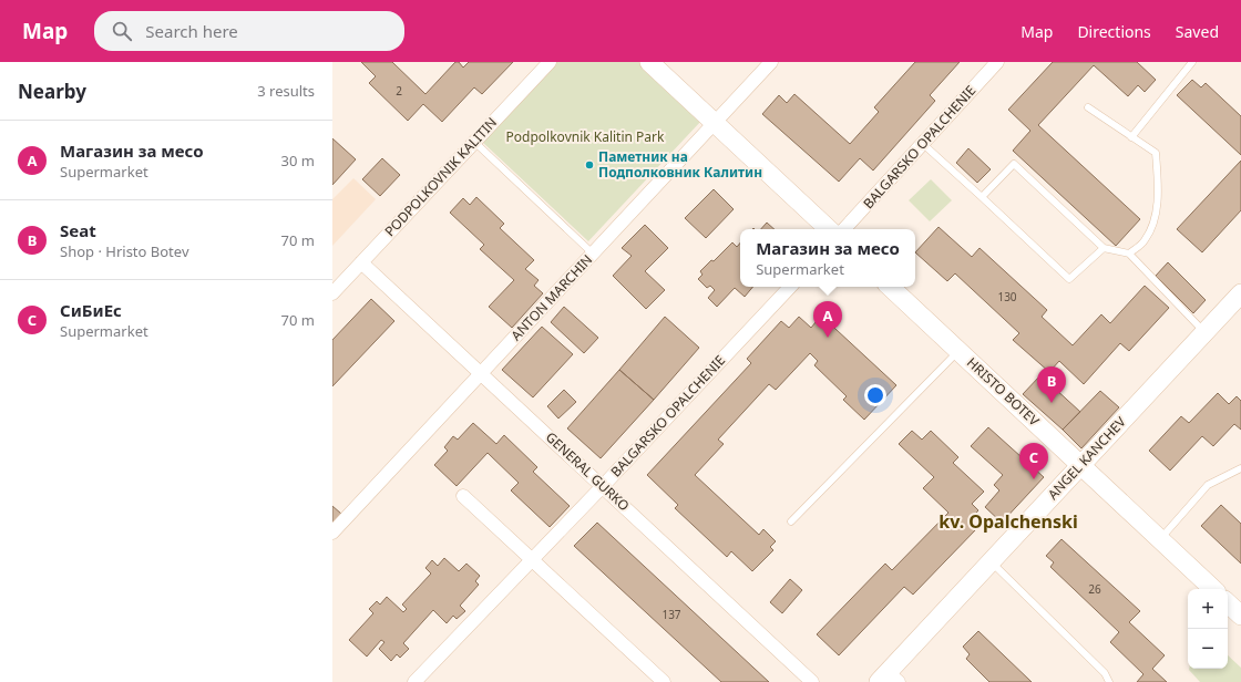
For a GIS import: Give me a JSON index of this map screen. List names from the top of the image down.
{
  "streets": {
    "street": [
      "BALGARSKO OPALCHENIE",
      "PODPOLKOVNIK KALITIN",
      "ANTON MARCHIN",
      "HRISTO BOTEV",
      "ANGEL KANCHEV",
      "GENERAL GURKO"
    ]
  },
  "crossings": [
    ["BALGARSKO OPALCHENIE", "GENERAL GURKO"],
    ["PODPOLKOVNIK KALITIN", "GENERAL GURKO"],
    ["ANTON MARCHIN", "GENERAL GURKO"],
    ["HRISTO BOTEV", "ANGEL KANCHEV"]
  ],
  "districts": ["kv. Opalchenski"],
  "parks": ["Podpolkovnik Kalitin Park"],
  "places": ["Паметник на Подполковник Калитин"],
  "house_numbers": [
    "2",
    "130",
    "26",
    "137"
  ],
  "page": {
    "header": "Map",
    "search": "Search here",
    "nav": ["Map", "Directions", "Saved"],
    "heading": ["Nearby", "3 results"],
    "list": [
      {
        "mark": "A",
        "name": "Магазин за месо",
        "note": "Supermarket",
        "value": "30 m"
      },
      {
        "mark": "B",
        "name": "Seat",
        "note": "Shop · Hristo Botev",
        "value": "70 m"
      },
      {
        "mark": "C",
        "name": "СиБиЕс",
        "note": "Supermarket",
        "value": "70 m"
      }
    ],
    "popup": ["Магазин за месо", "Supermarket"],
    "pins": ["A", "B", "C"],
    "map_buttons": ["+", "−"]
  }
}
